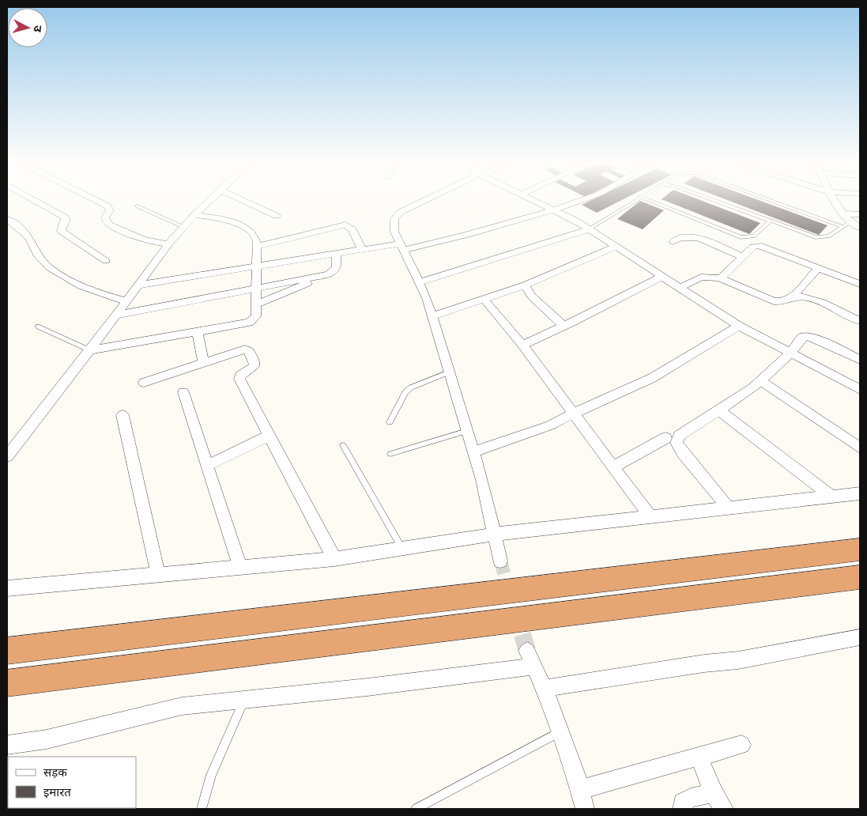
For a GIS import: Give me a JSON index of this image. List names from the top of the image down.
{
  "legend": ["सड़क", "इमारत"],
  "north": "right"
}
